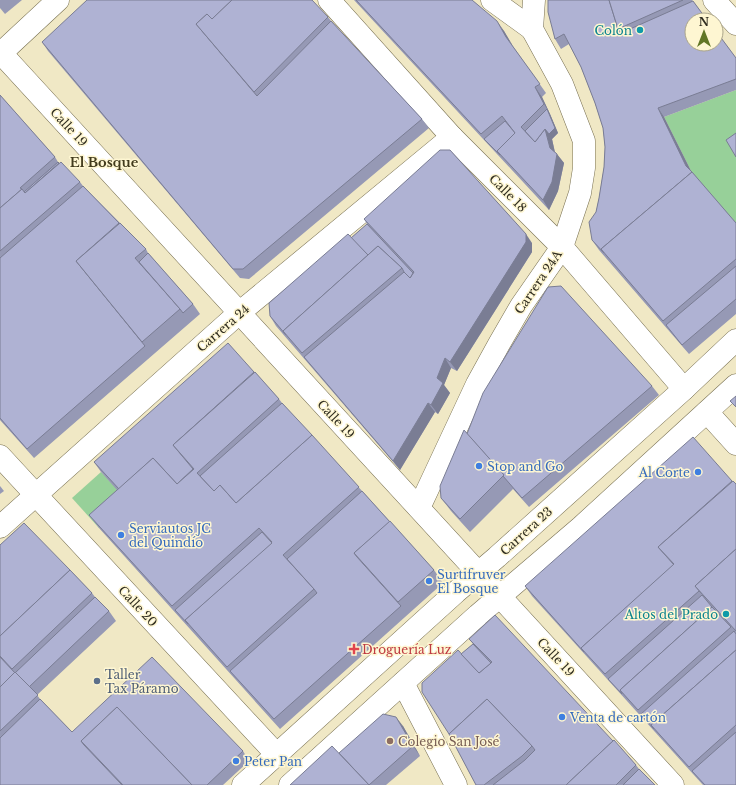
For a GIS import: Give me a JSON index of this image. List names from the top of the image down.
{
  "streets": {
    "street": [
      "Calle 19",
      "Calle 18",
      "Carrera 24A",
      "Carrera 24",
      "Carrera 23",
      "Calle 20"
    ]
  },
  "crossings": [
    ["Calle 19", "Carrera 24A"],
    ["Calle 19", "Carrera 24"],
    ["Calle 19", "Carrera 23"],
    ["Calle 18", "Carrera 24A"],
    ["Calle 18", "Carrera 24"],
    ["Calle 18", "Carrera 23"],
    ["Carrera 24", "Calle 20"],
    ["Carrera 23", "Calle 20"]
  ],
  "districts": ["El Bosque"],
  "places": {
    "other": [
      "Colón",
      "Stop and Go",
      "Al Corte",
      "Serviautos JC del Quindío",
      "Surtifruver El Bosque",
      "Altos del Prado",
      "Taller Tax Páramo",
      "Venta de cartón",
      "Colegio San José",
      "Peter Pan"
    ],
    "health": ["Droguería Luz"]
  },
  "north": "top"
}
